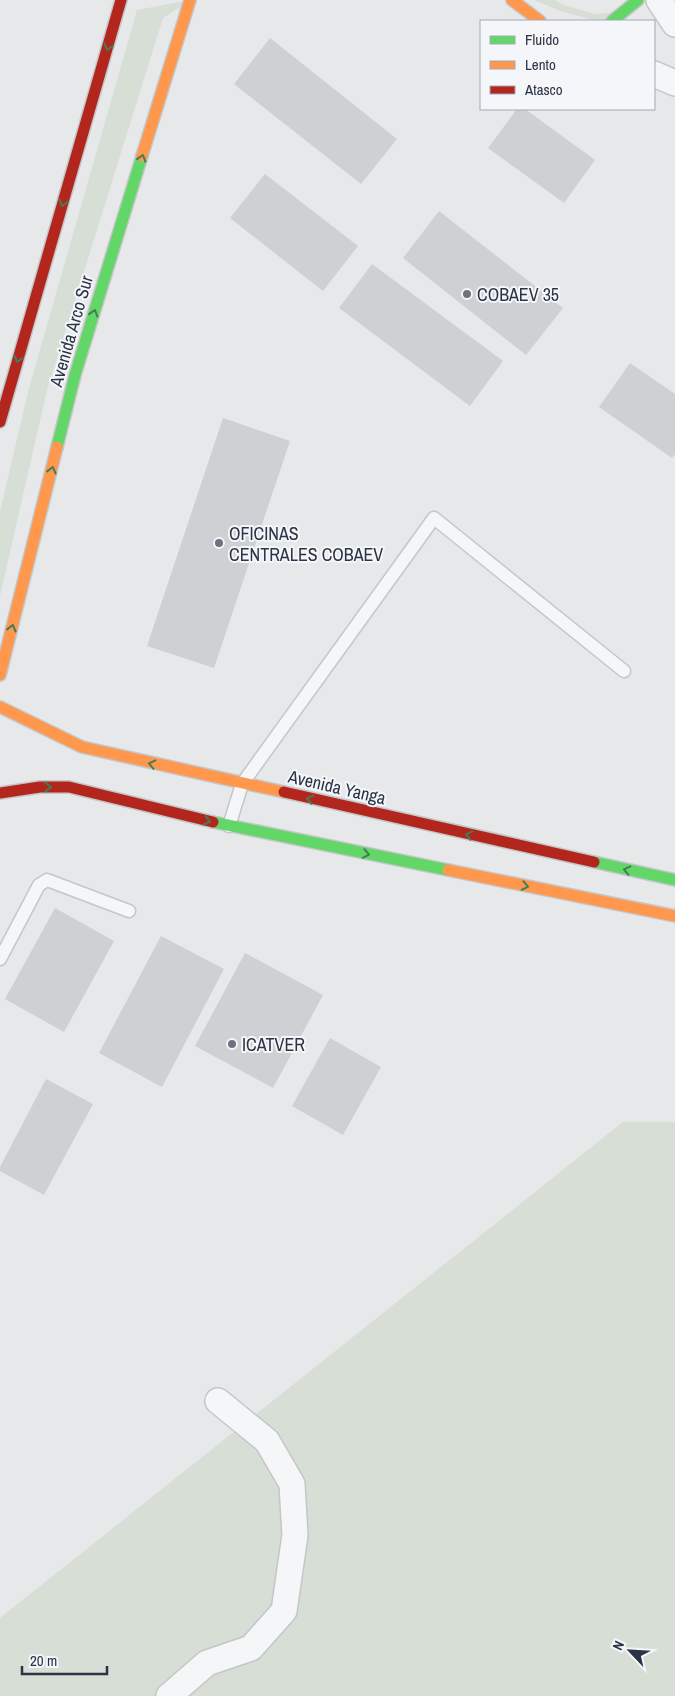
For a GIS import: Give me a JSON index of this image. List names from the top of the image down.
{
  "streets": {
    "street": ["Avenida Arco Sur", "Avenida Yanga"]
  },
  "places": ["COBAEV 35", "OFICINAS CENTRALES COBAEV", "ICATVER"],
  "legend": ["Fluido", "Lento", "Atasco"],
  "scale_bar": "20 m",
  "north": "top left"
}
